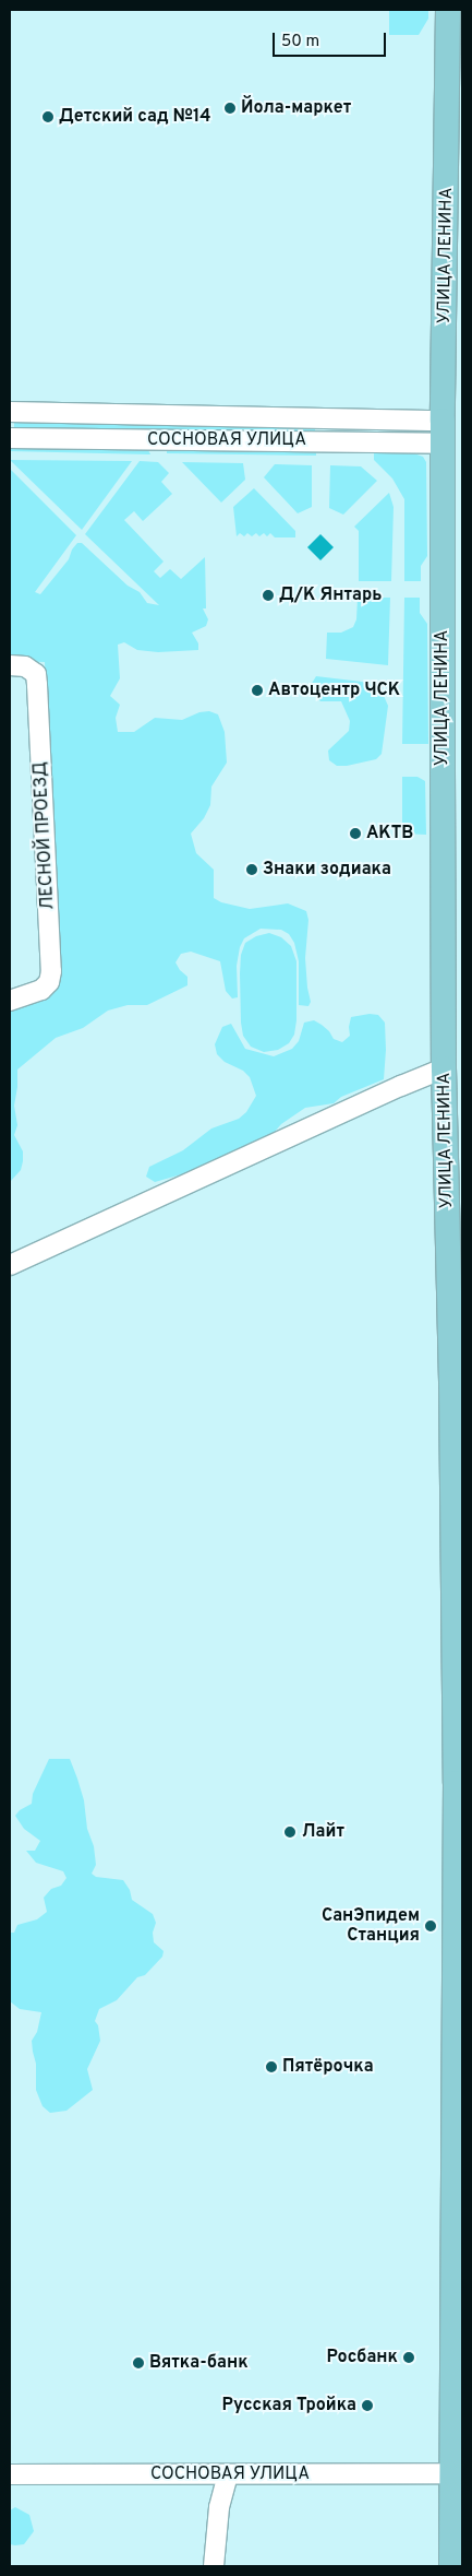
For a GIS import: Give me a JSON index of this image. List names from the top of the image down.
{
  "streets": {
    "main road": ["УЛИЦА ЛЕНИНА"],
    "street": ["СОСНОВАЯ УЛИЦА", "ЛЕСНОЙ ПРОЕЗД"]
  },
  "crossings": [
    ["УЛИЦА ЛЕНИНА", "СОСНОВАЯ УЛИЦА"]
  ],
  "places": [
    "Йола-маркет",
    "Детский сад №14",
    "Д/К Янтарь",
    "Автоцентр ЧСК",
    "АКТВ",
    "Знаки зодиака",
    "Лайт",
    "СанЭпидем Станция",
    "Пятёрочка",
    "Росбанк",
    "Вятка-банк",
    "Русская Тройка"
  ],
  "scale_bar": "50 m"
}
